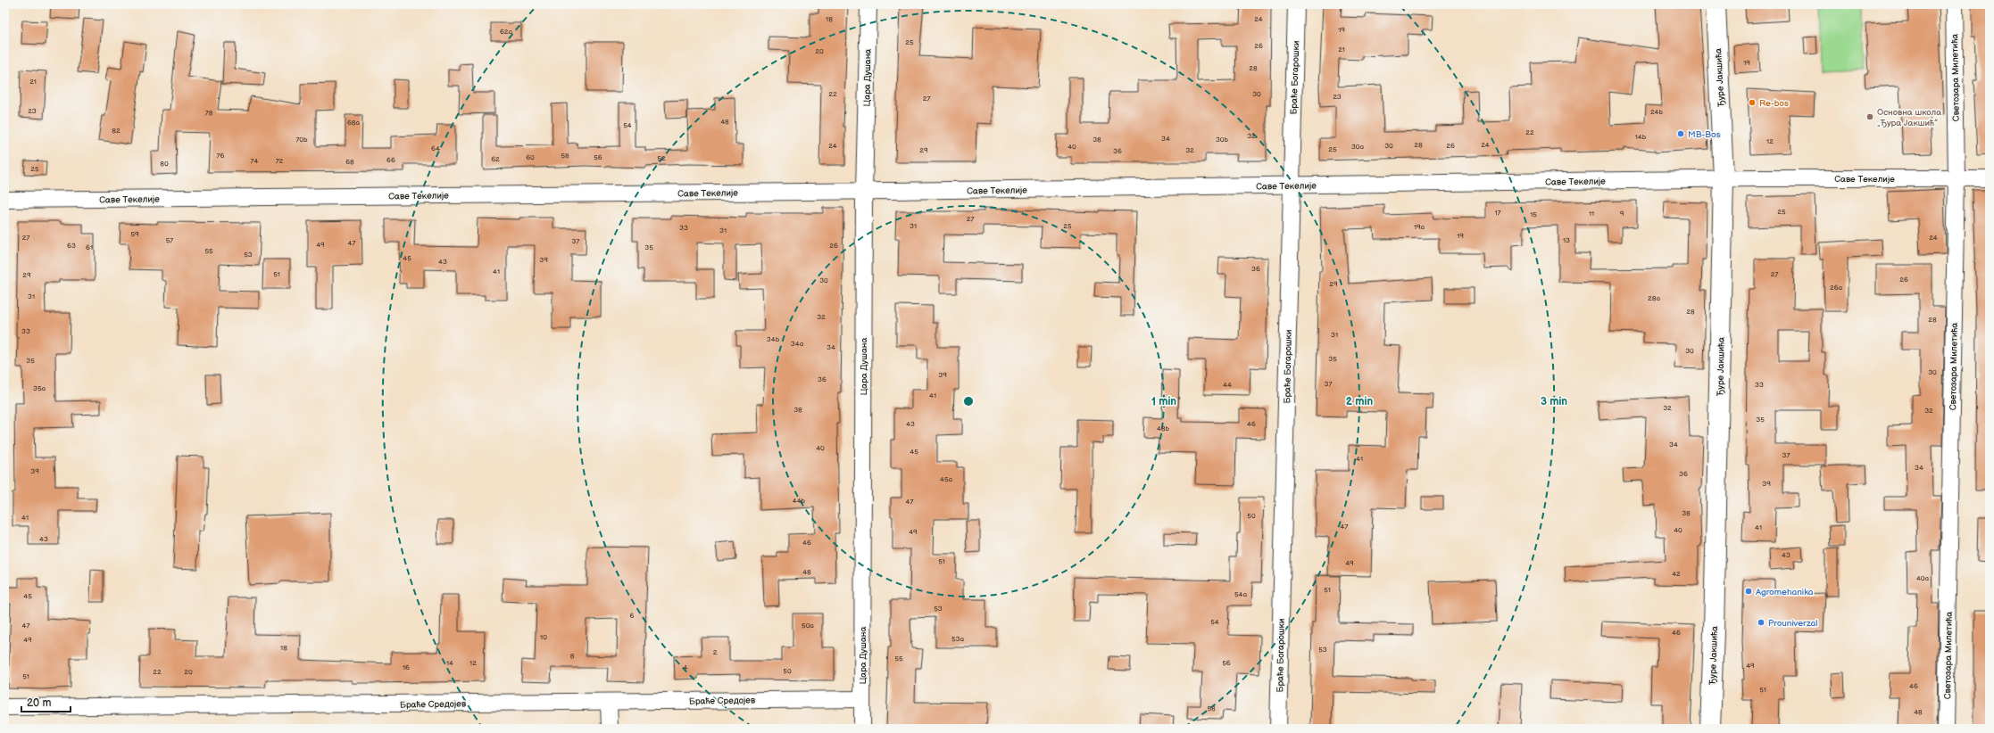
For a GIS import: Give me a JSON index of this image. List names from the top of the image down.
{
  "streets": {
    "main road": ["Ђуре Јакшића"],
    "street": [
      "Цара Душана",
      "Браће Богарошки",
      "Светозара Милетића",
      "Саве Текелије",
      "Браће Средојев"
    ]
  },
  "crossings": [
    ["Цара Душана", "Саве Текелије"],
    ["Цара Душана", "Браће Средојев"],
    ["Браће Богарошки", "Саве Текелије"],
    ["Ђуре Јакшића", "Саве Текелије"],
    ["Светозара Милетића", "Саве Текелије"]
  ],
  "places": [
    "Re-bos",
    "Основна школа „Ђура Јакшић”",
    "MB-Bos",
    "Agromehanika",
    "Prouniverzal"
  ],
  "house_numbers": [
    "18",
    "24",
    "19",
    "62a",
    "25",
    "26",
    "21",
    "20",
    "19",
    "28",
    "21",
    "22",
    "30",
    "23",
    "27",
    "23",
    "24b",
    "78",
    "48",
    "68a",
    "54",
    "82",
    "22",
    "32",
    "14b",
    "34",
    "70b",
    "38",
    "30b",
    "12",
    "28",
    "24",
    "24",
    "30",
    "26",
    "40",
    "30a",
    "64",
    "25",
    "29",
    "32",
    "36",
    "76",
    "58",
    "60",
    "56",
    "52",
    "62",
    "66",
    "74",
    "72",
    "68",
    "80",
    "25",
    "25",
    "17",
    "11",
    "9",
    "15",
    "27",
    "31",
    "25",
    "19a",
    "33",
    "31",
    "59",
    "19",
    "27",
    "24",
    "57",
    "13",
    "37",
    "47",
    "49",
    "63",
    "26",
    "61",
    "35",
    "55",
    "53",
    "45",
    "39",
    "43",
    "36",
    "41",
    "51",
    "27",
    "29",
    "26",
    "30",
    "29",
    "26a",
    "31",
    "28a",
    "28",
    "32",
    "28",
    "33",
    "31",
    "34b",
    "34a",
    "34",
    "30",
    "35",
    "35",
    "30",
    "39",
    "36",
    "37",
    "44",
    "33",
    "35a",
    "41",
    "32",
    "38",
    "32",
    "35",
    "43",
    "46",
    "48b",
    "34",
    "40",
    "45",
    "37",
    "41",
    "34",
    "39",
    "36",
    "45a",
    "39",
    "44b",
    "47",
    "38",
    "50",
    "41",
    "47",
    "41",
    "40",
    "49",
    "43",
    "46",
    "43",
    "51",
    "49",
    "48",
    "42",
    "40a",
    "51",
    "54a",
    "45",
    "53",
    "6",
    "54",
    "47",
    "50a",
    "46",
    "10",
    "53a",
    "49",
    "18",
    "53",
    "2",
    "8",
    "55",
    "14",
    "12",
    "56",
    "49",
    "16",
    "4",
    "50",
    "22",
    "20",
    "51",
    "46",
    "51",
    "58",
    "48"
  ],
  "scale_bar": "20 m",
  "rings": ["1 min", "2 min", "3 min"]
}
